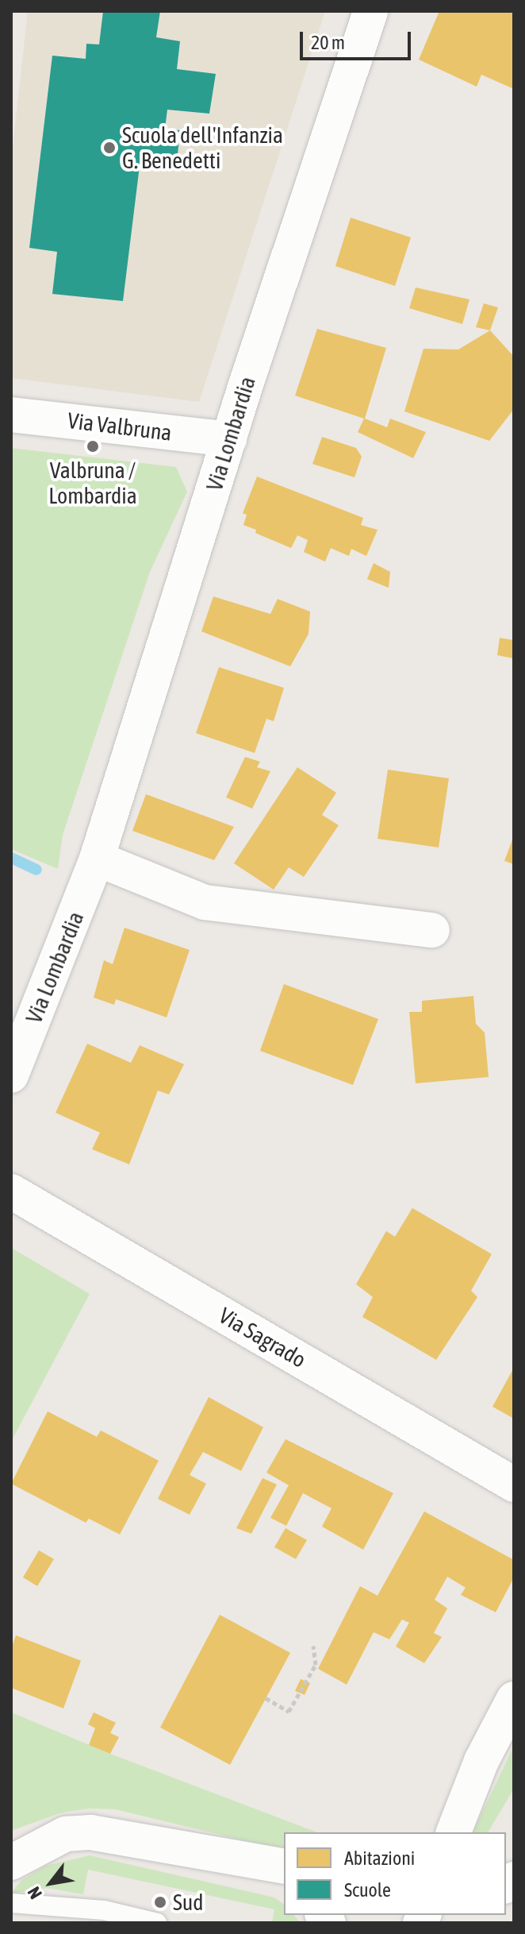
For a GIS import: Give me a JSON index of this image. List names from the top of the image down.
{
  "streets": {
    "street": ["Via Valbruna", "Via Lombardia", "Via Sagrado"]
  },
  "crossings": [
    ["Via Valbruna", "Via Lombardia"]
  ],
  "places": ["Scuola dell'Infanzia G. Benedetti", "Valbruna / Lombardia", "Sud"],
  "legend": ["Abitazioni", "Scuole"],
  "scale_bar": "20 m",
  "north": "bottom left"
}
